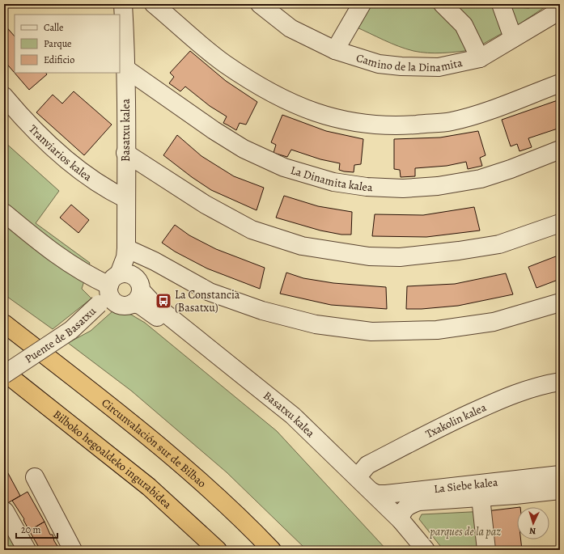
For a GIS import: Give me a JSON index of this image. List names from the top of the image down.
{
  "streets": {
    "highway": ["Circunvalación sur de Bilbao", "Bilboko hegoaldeko ingurabidea"],
    "street": [
      "Camino de la Dinamita",
      "Basatxu kalea",
      "Tranviarios kalea",
      "La Dinamita kalea",
      "Puente de Basatxu",
      "Txakolin kalea",
      "La Siebe kalea"
    ]
  },
  "crossings": [
    ["Basatxu kalea", "Tranviarios kalea"],
    ["Basatxu kalea", "La Dinamita kalea"],
    ["Basatxu kalea", "Puente de Basatxu"],
    ["Basatxu kalea", "La Siebe kalea"],
    ["Puente de Basatxu", "Bilboko hegoaldeko ingurabidea"]
  ],
  "parks": ["parques de la paz"],
  "places": {
    "bus stop": ["La Constancia (Basatxu)"]
  },
  "legend": ["Calle", "Parque", "Edificio"],
  "scale_bar": "20 m",
  "north": "bottom"
}
